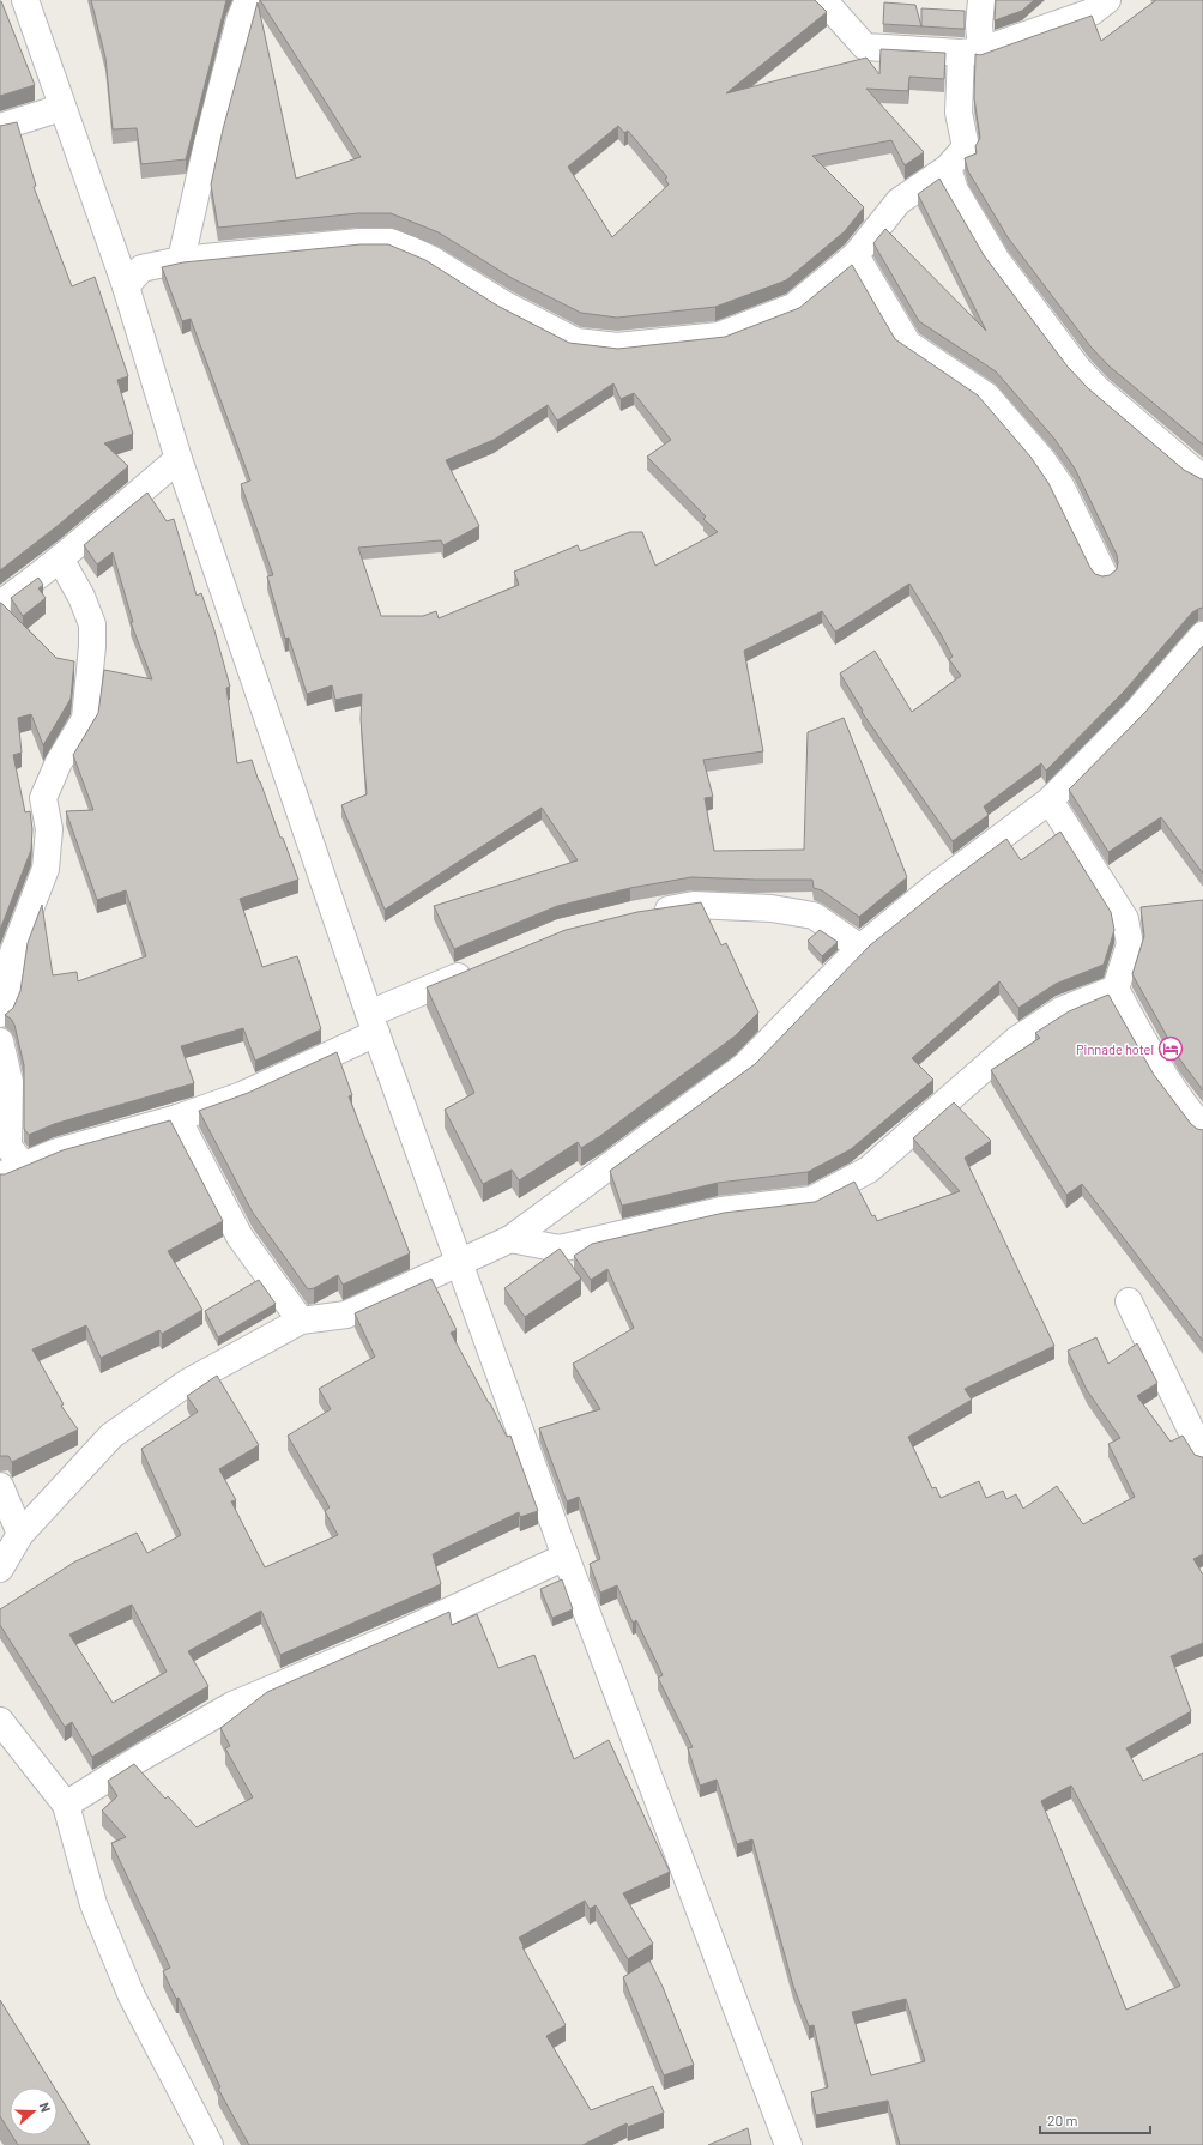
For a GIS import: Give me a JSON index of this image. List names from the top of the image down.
{
  "places": {
    "hotel": ["Pinnade hotel"]
  },
  "scale_bar": "20 m",
  "north": "right"
}
